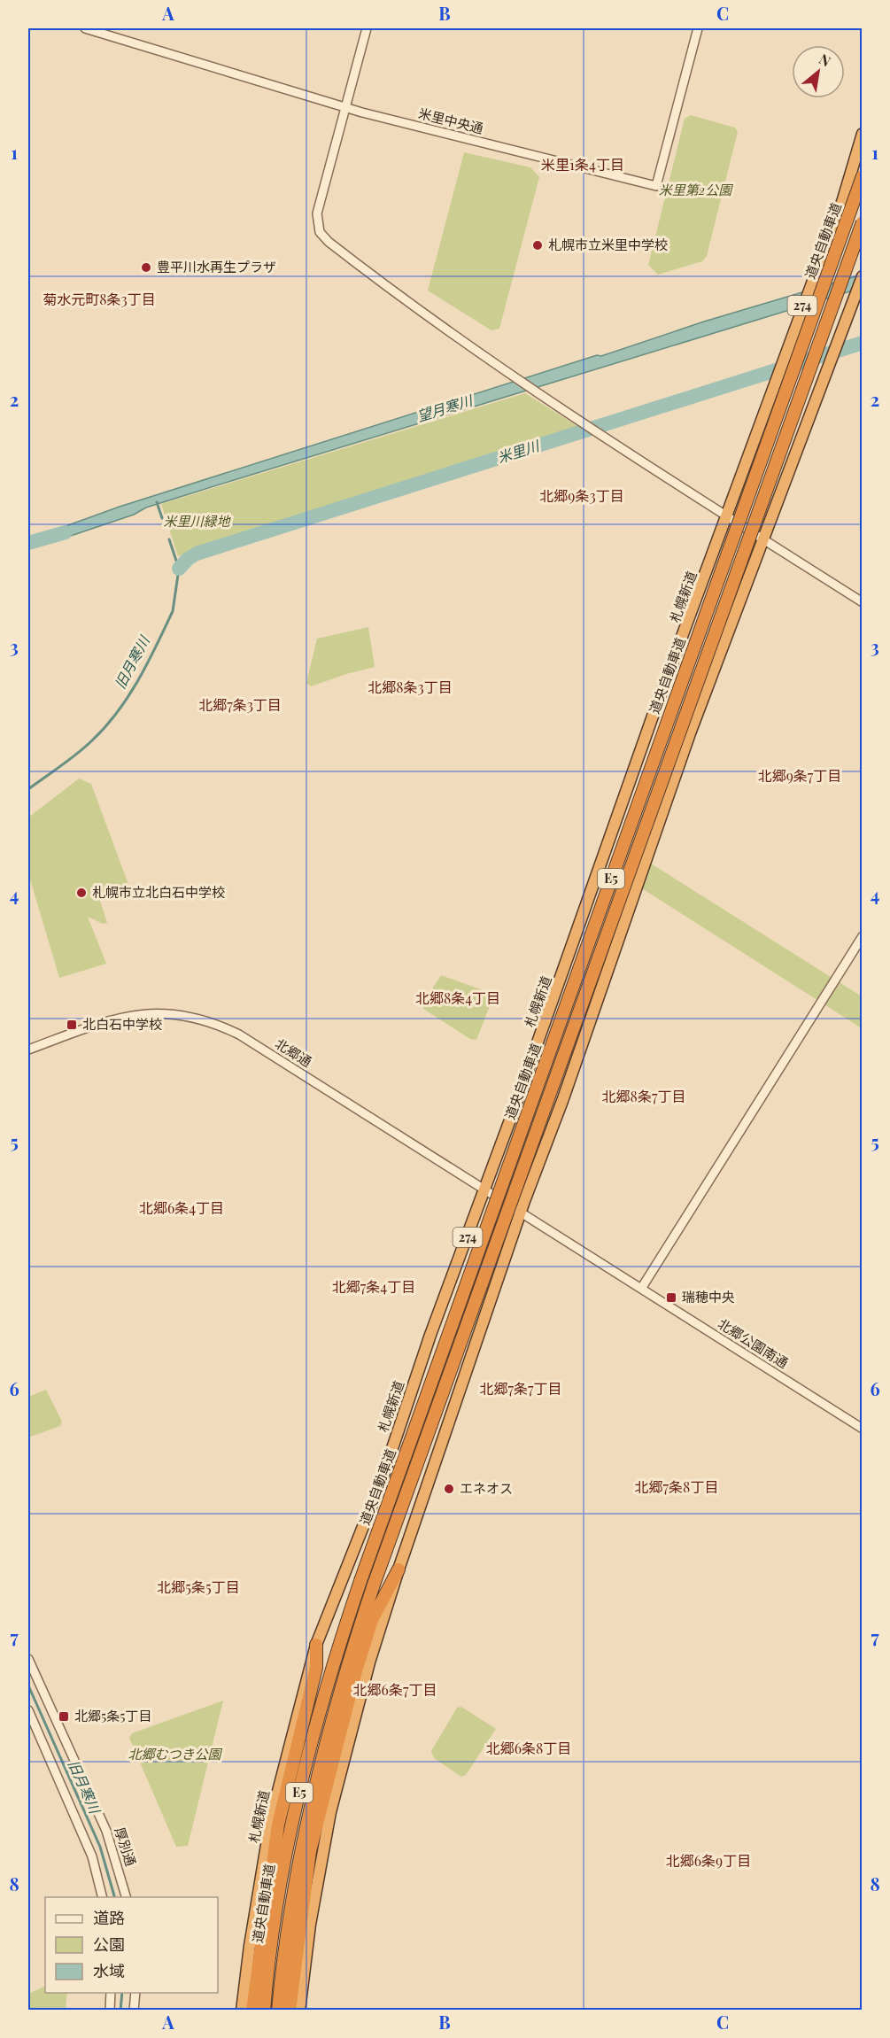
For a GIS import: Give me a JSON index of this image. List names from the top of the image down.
{
  "streets": {
    "highway": [
      "道央自動車道",
      "274",
      "札幌新道",
      "E5"
    ],
    "street": [
      "米里中央通",
      "北郷通",
      "北郷公園南通",
      "厚別通"
    ]
  },
  "crossings": [
    ["札幌新道", "北郷通"],
    ["北郷通", "北郷公園南通"]
  ],
  "districts": [
    "米里1条4丁目",
    "菊水元町8条3丁目",
    "北郷9条3丁目",
    "北郷8条3丁目",
    "北郷7条3丁目",
    "北郷9条7丁目",
    "北郷8条4丁目",
    "北郷8条7丁目",
    "北郷6条4丁目",
    "北郷7条4丁目",
    "北郷7条7丁目",
    "北郷7条8丁目",
    "北郷5条5丁目",
    "北郷6条7丁目",
    "北郷6条8丁目",
    "北郷6条9丁目"
  ],
  "water": ["望月寒川", "米里川", "旧月寒川"],
  "parks": ["米里第2公園", "米里川緑地", "北郷むつき公園"],
  "places": {
    "other": [
      "札幌市立米里中学校",
      "豊平川水再生プラザ",
      "札幌市立北白石中学校",
      "エネオス"
    ],
    "transit": ["北白石中学校", "瑞穂中央", "北郷5条5丁目"]
  },
  "legend": ["道路", "公園", "水域"],
  "north": "top right",
  "grid": {
    "columns": ["A", "B", "C"],
    "rows": [
      "1",
      "2",
      "3",
      "4",
      "5",
      "6",
      "7",
      "8"
    ]
  }
}
